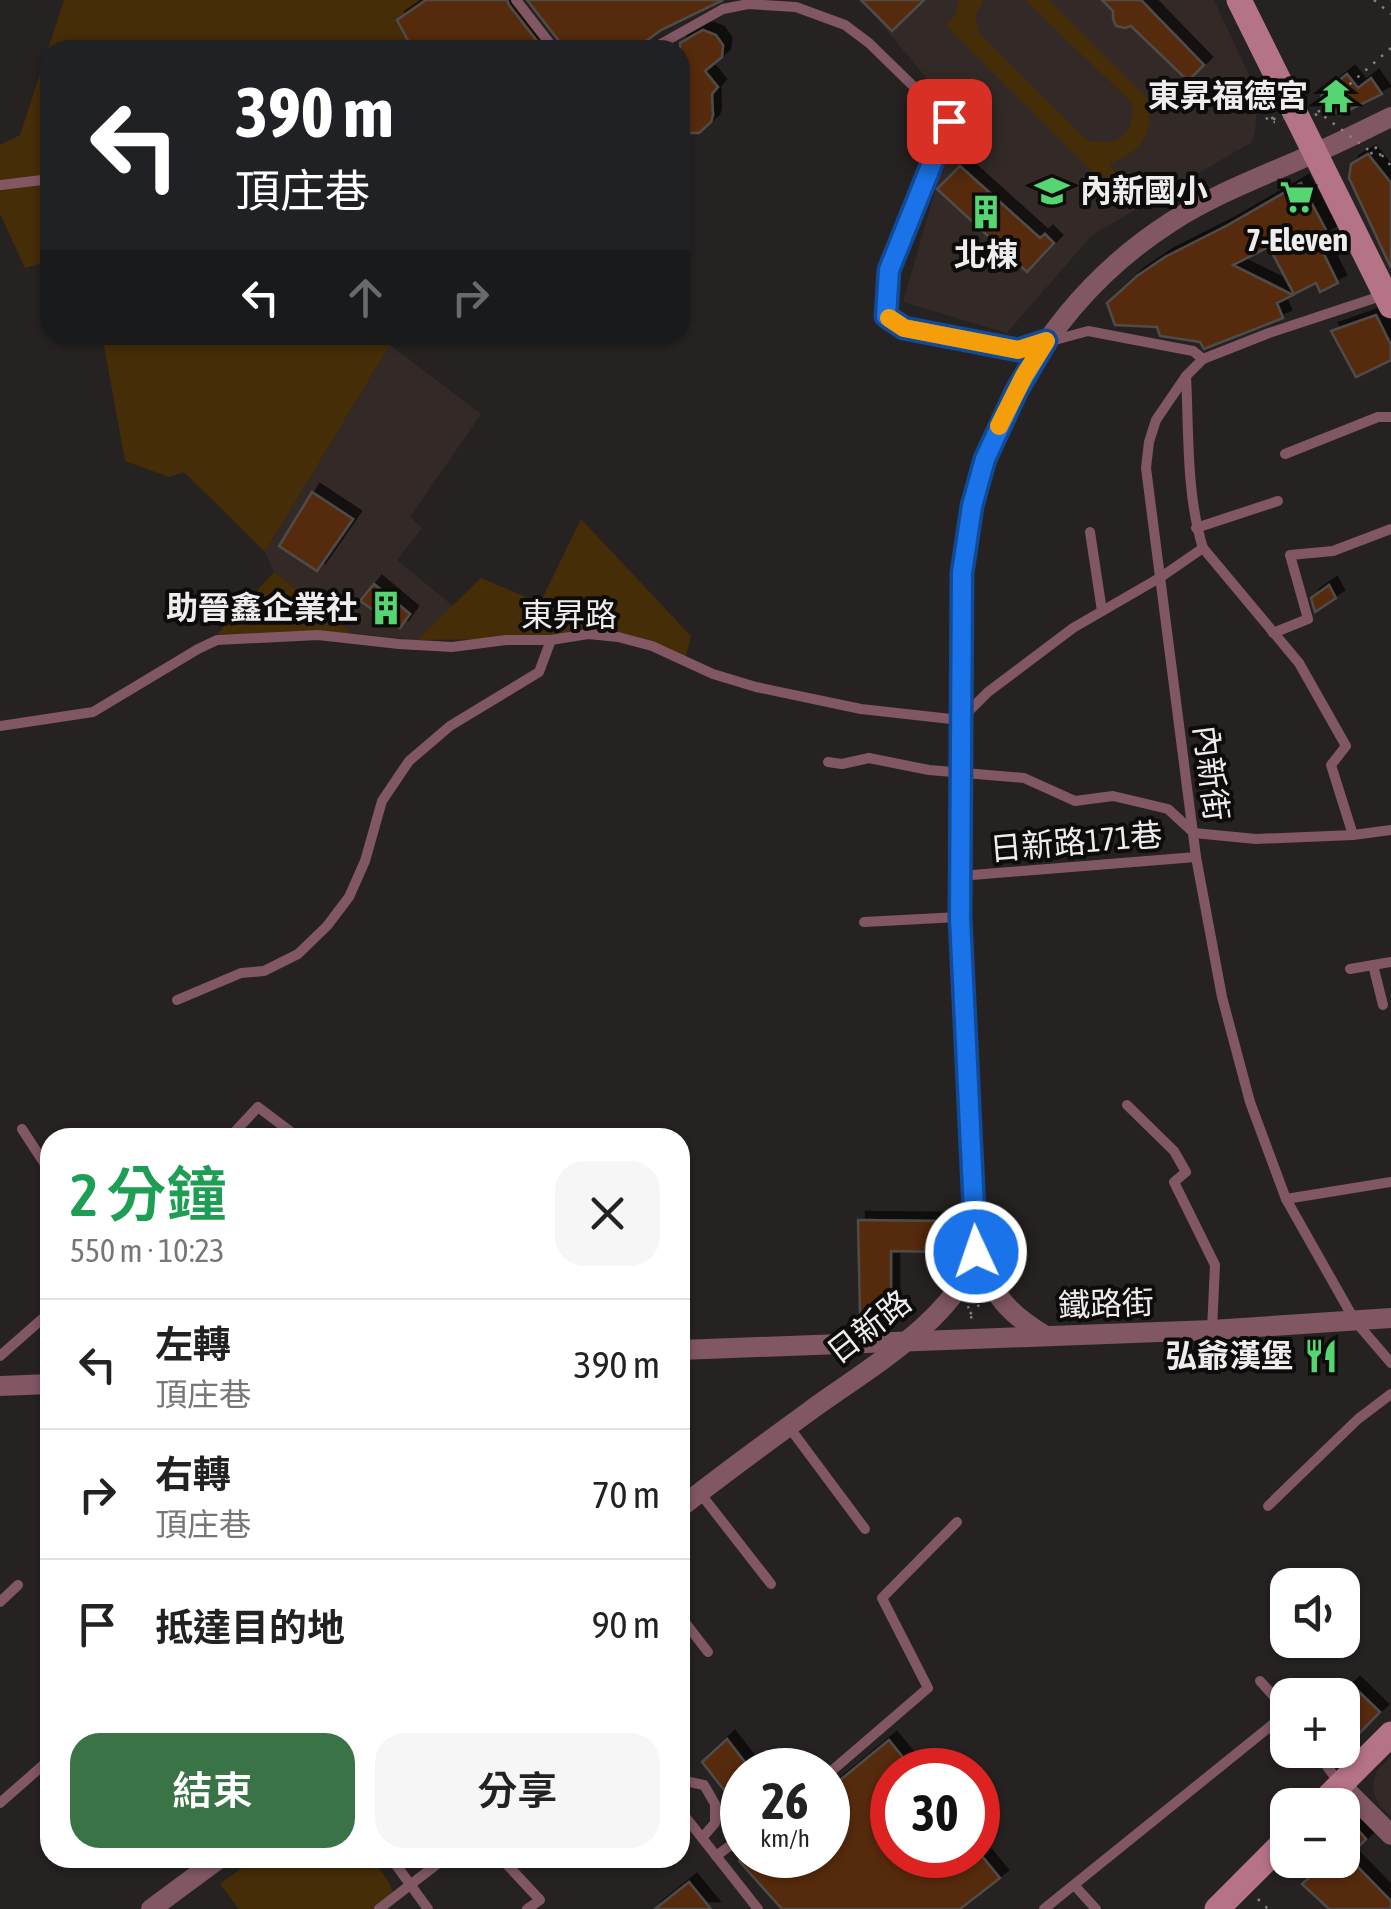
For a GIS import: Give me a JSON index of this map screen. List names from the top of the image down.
{
  "streets": {
    "street": ["鐵路街", "日新路"],
    "lane": ["東昇路", "內新街", "日新路171巷"]
  },
  "crossings": [
    ["內新街", "日新路171巷"],
    ["內新街", "鐵路街"],
    ["鐵路街", "日新路"]
  ],
  "places": {
    "temple": ["東昇福德宮"],
    "school or university": ["內新國小"],
    "supermarket": ["7-Eleven"],
    "building": ["北棟", "助晉鑫企業社"],
    "restaurant": ["弘爺漢堡"]
  },
  "page": {
    "turn": ["390 m", "頂庄巷"],
    "heading": ["2 分鐘", "550 m · 10:23"],
    "list": [
      {
        "name": "左轉",
        "note": "頂庄巷",
        "value": "390 m"
      },
      {
        "name": "右轉",
        "note": "頂庄巷",
        "value": "70 m"
      },
      {
        "name": "抵達目的地",
        "value": "90 m"
      }
    ],
    "map_buttons": ["+", "−"],
    "buttons": ["結束", "分享"],
    "speed": "26 km/h",
    "limit": "30"
  }
}
